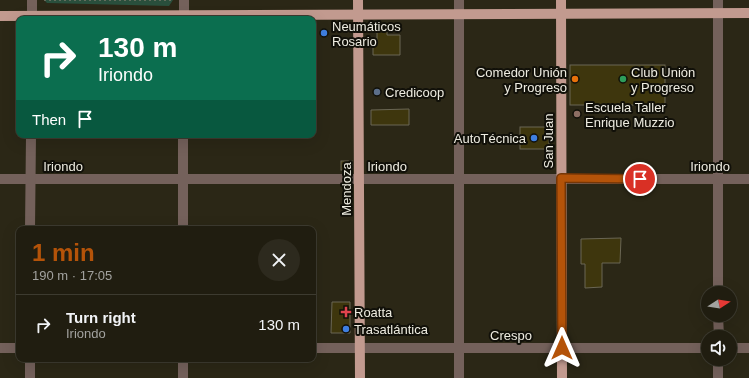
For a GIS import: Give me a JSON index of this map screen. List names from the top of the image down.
{
  "streets": {
    "main road": ["San Juan", "Mendoza"],
    "street": ["Iriondo", "Crespo"]
  },
  "crossings": [
    ["San Juan", "Iriondo"],
    ["San Juan", "Crespo"],
    ["Iriondo", "Mendoza"],
    ["Mendoza", "Crespo"]
  ],
  "places": {
    "other": [
      "Neumáticos Rosario",
      "Comedor Unión y Progreso",
      "Club Unión y Progreso",
      "Credicoop",
      "Escuela Taller Enrique Muzzio",
      "AutoTécnica",
      "Trasatlántica"
    ],
    "health": ["Roatta"]
  },
  "north": "right",
  "page": {
    "turn": ["130 m", "Iriondo"],
    "then": "Then",
    "heading": ["1 min", "190 m · 17:05"],
    "list": [
      {
        "name": "Turn right",
        "note": "Iriondo",
        "value": "130 m"
      }
    ]
  }
}
